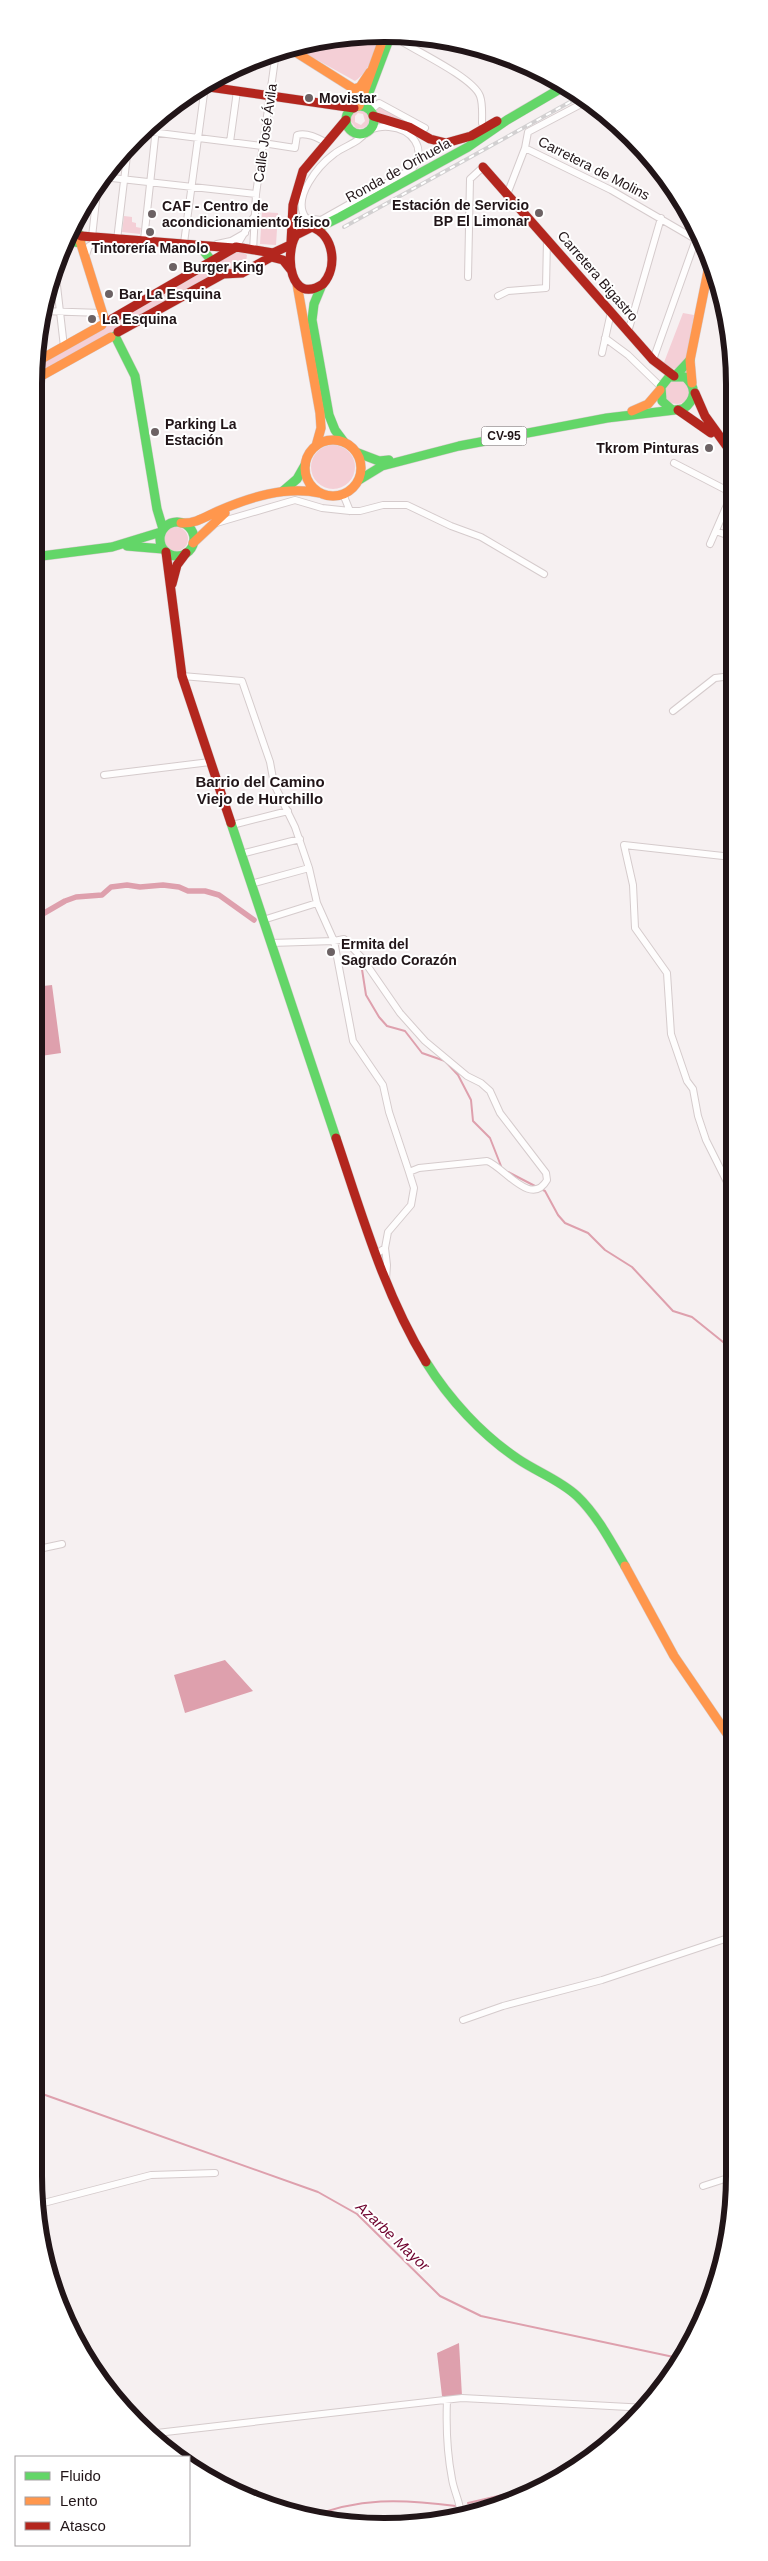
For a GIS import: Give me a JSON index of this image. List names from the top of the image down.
{
  "streets": {
    "main road": ["Ronda de Orihuela", "Carretera Bigastro", "CV-95"],
    "street": ["Calle José Ávila", "Carretera de Molins"]
  },
  "crossings": [
    ["Ronda de Orihuela", "CV-95"],
    ["Carretera Bigastro", "CV-95"]
  ],
  "districts": ["Barrio del Camino Viejo de Hurchillo"],
  "water": ["Azarbe Mayor"],
  "places": [
    "Movistar",
    "Estación de Servicio BP El Limonar",
    "CAF - Centro de acondicionamiento físico",
    "Tintorería Manolo",
    "Burger King",
    "Bar La Esquina",
    "La Esquina",
    "Parking La Estación",
    "Tkrom Pinturas",
    "Ermita del Sagrado Corazón"
  ],
  "legend": ["Fluido", "Lento", "Atasco"]
}
